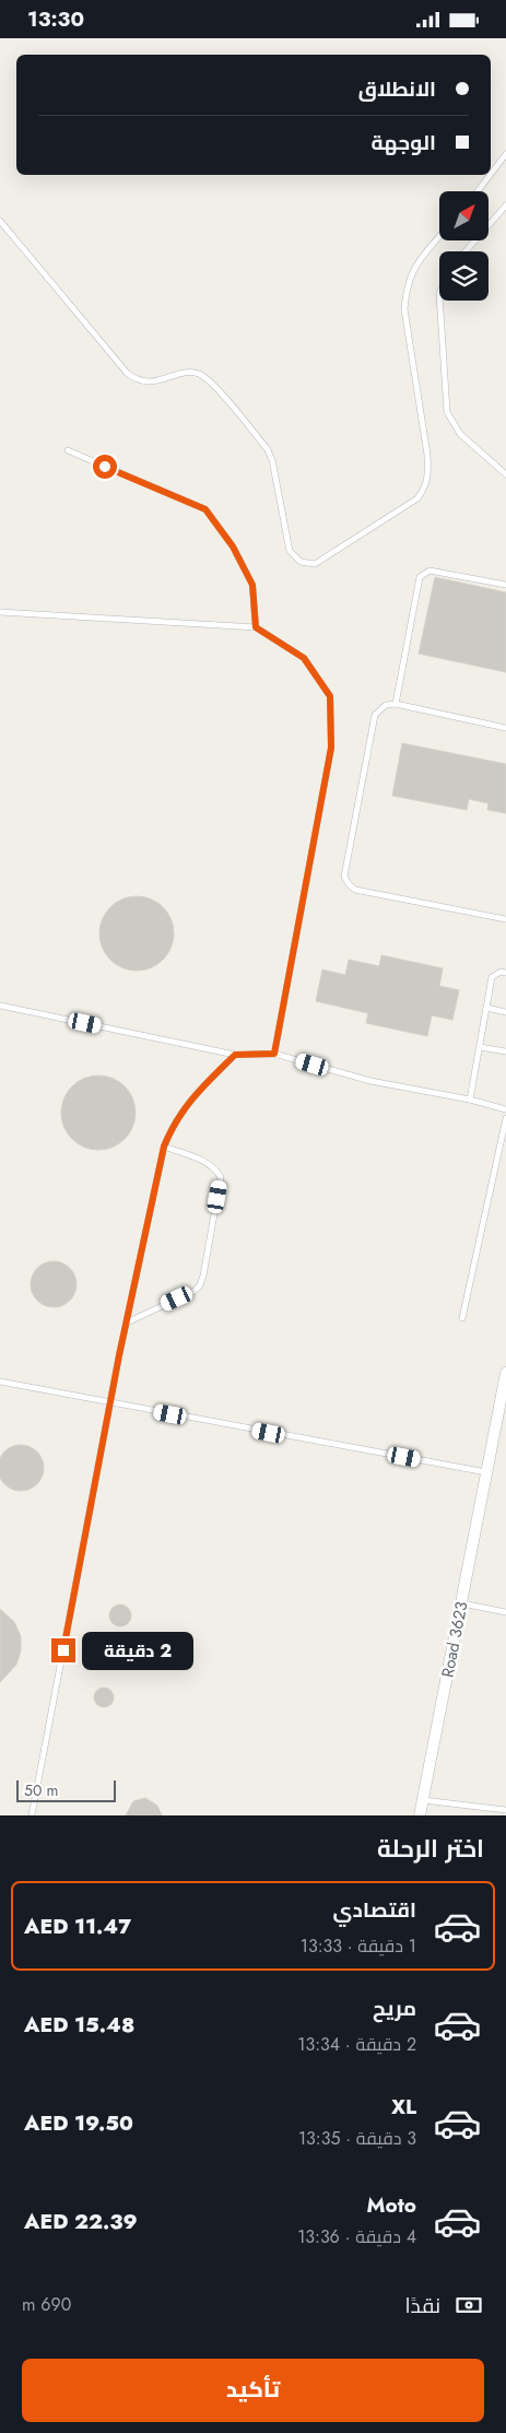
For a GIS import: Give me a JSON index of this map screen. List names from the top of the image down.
{
  "streets": {
    "street": ["Road 3623"]
  },
  "scale_bar": "50 m",
  "north": "top right",
  "page": {
    "status": "13:30",
    "banner": ["الانطلاق", "الوجهة"],
    "bubble": "2 دقيقة",
    "scale": "50 m",
    "heading": "اختر الرحلة",
    "list": [
      {
        "name": "اقتصادي",
        "note": "1 دقيقة · 13:33",
        "value": "AED 11.47"
      },
      {
        "name": "مريح",
        "note": "2 دقيقة · 13:34",
        "value": "AED 15.48"
      },
      {
        "name": "XL",
        "note": "3 دقيقة · 13:35",
        "value": "AED 19.50"
      },
      {
        "name": "Moto",
        "note": "4 دقيقة · 13:36",
        "value": "AED 22.39"
      }
    ],
    "pay": ["نقدًا", "690 m"],
    "buttons": "تأكيد"
  }
}
